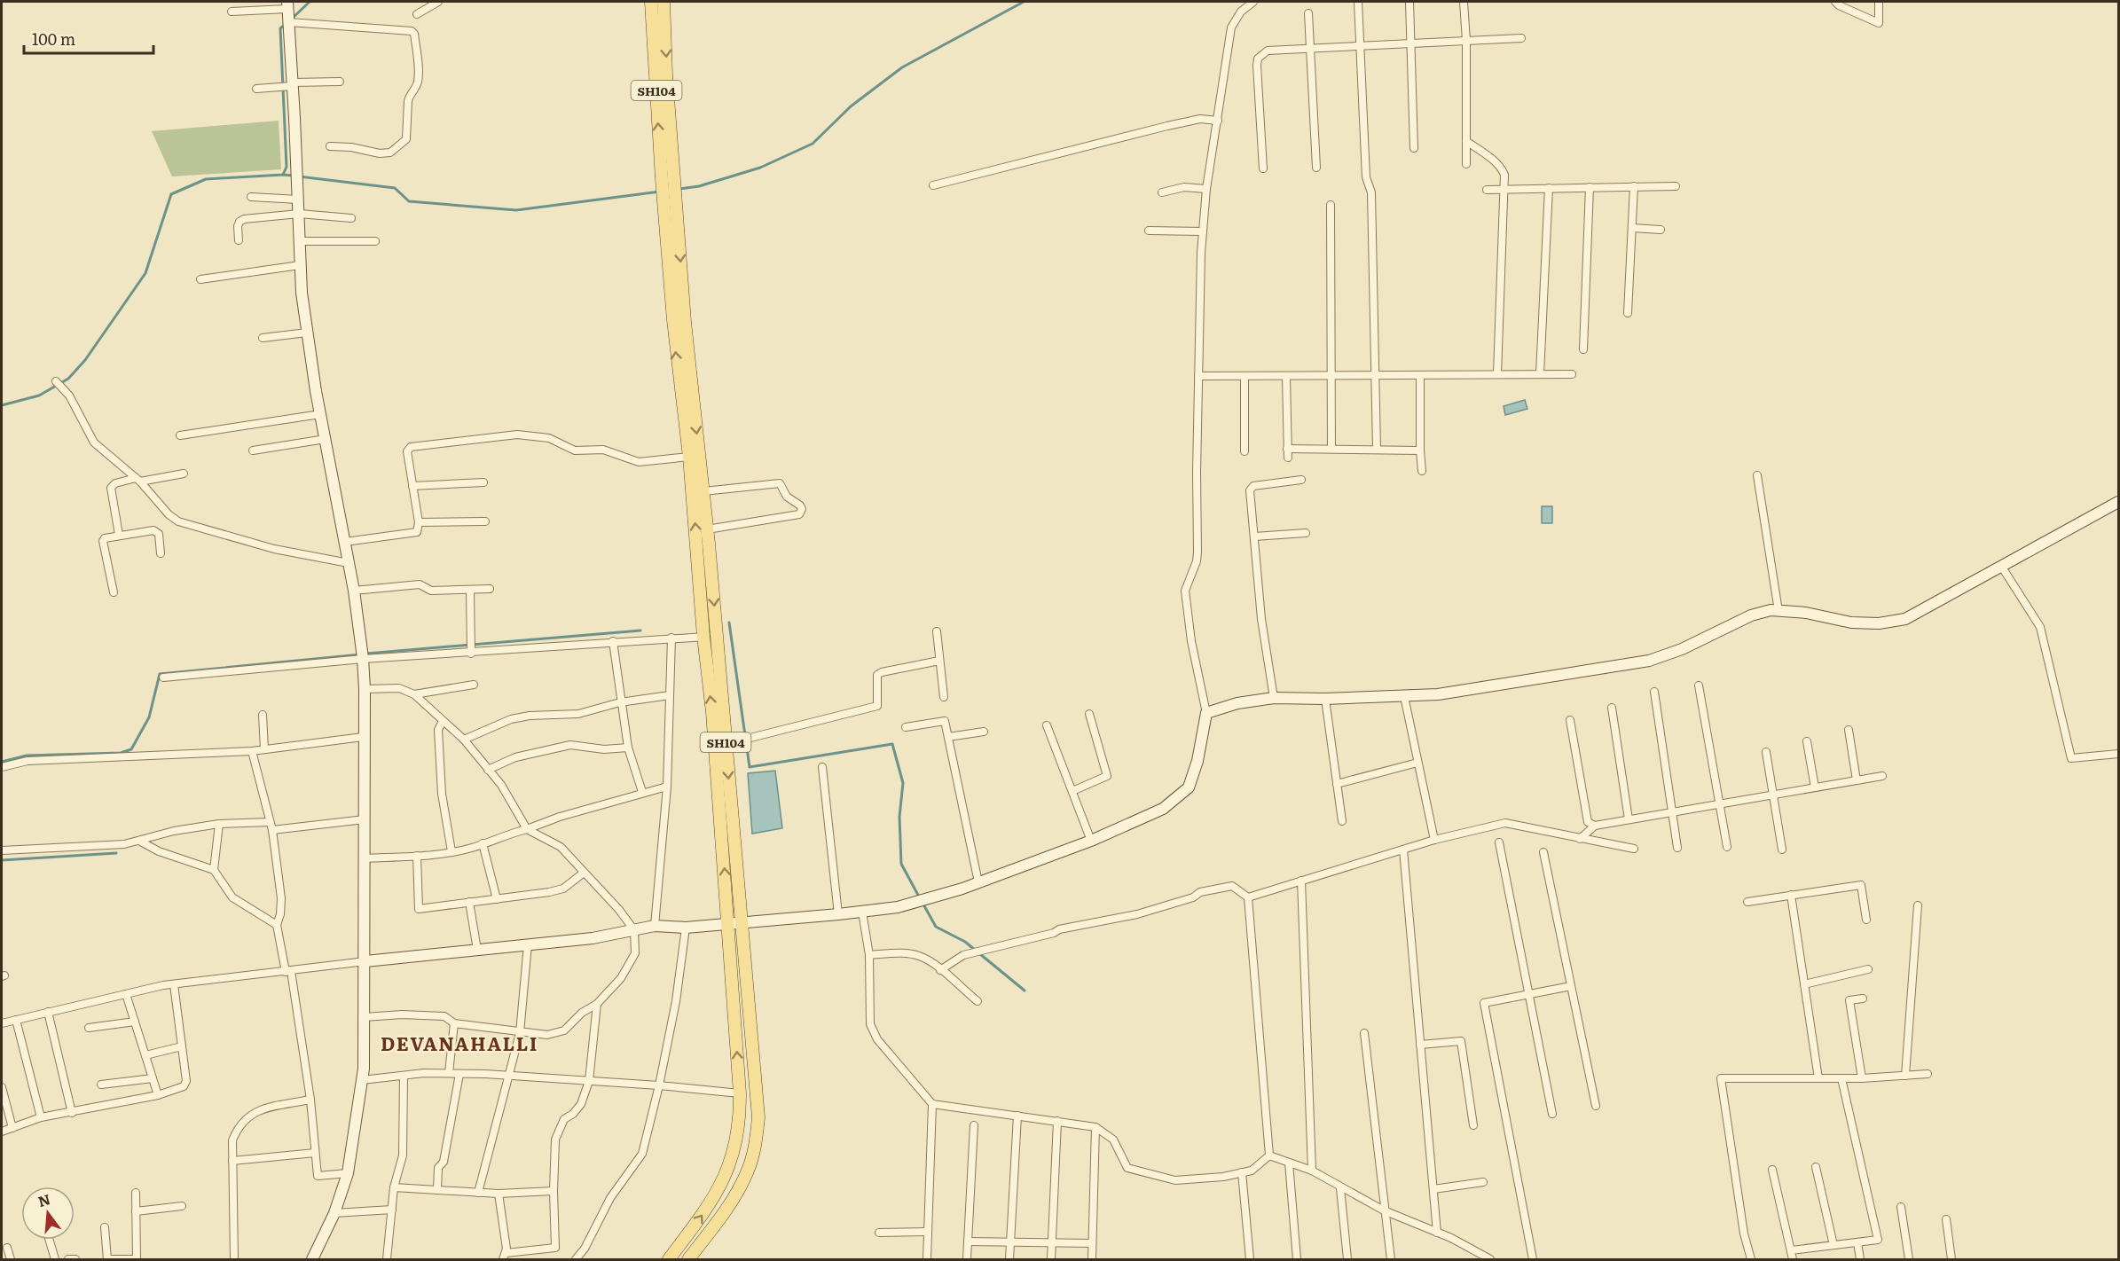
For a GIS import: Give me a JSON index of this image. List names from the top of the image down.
{
  "streets": {
    "main road": ["SH104"]
  },
  "districts": ["DEVANAHALLI"],
  "scale_bar": "100 m",
  "north": "top"
}
